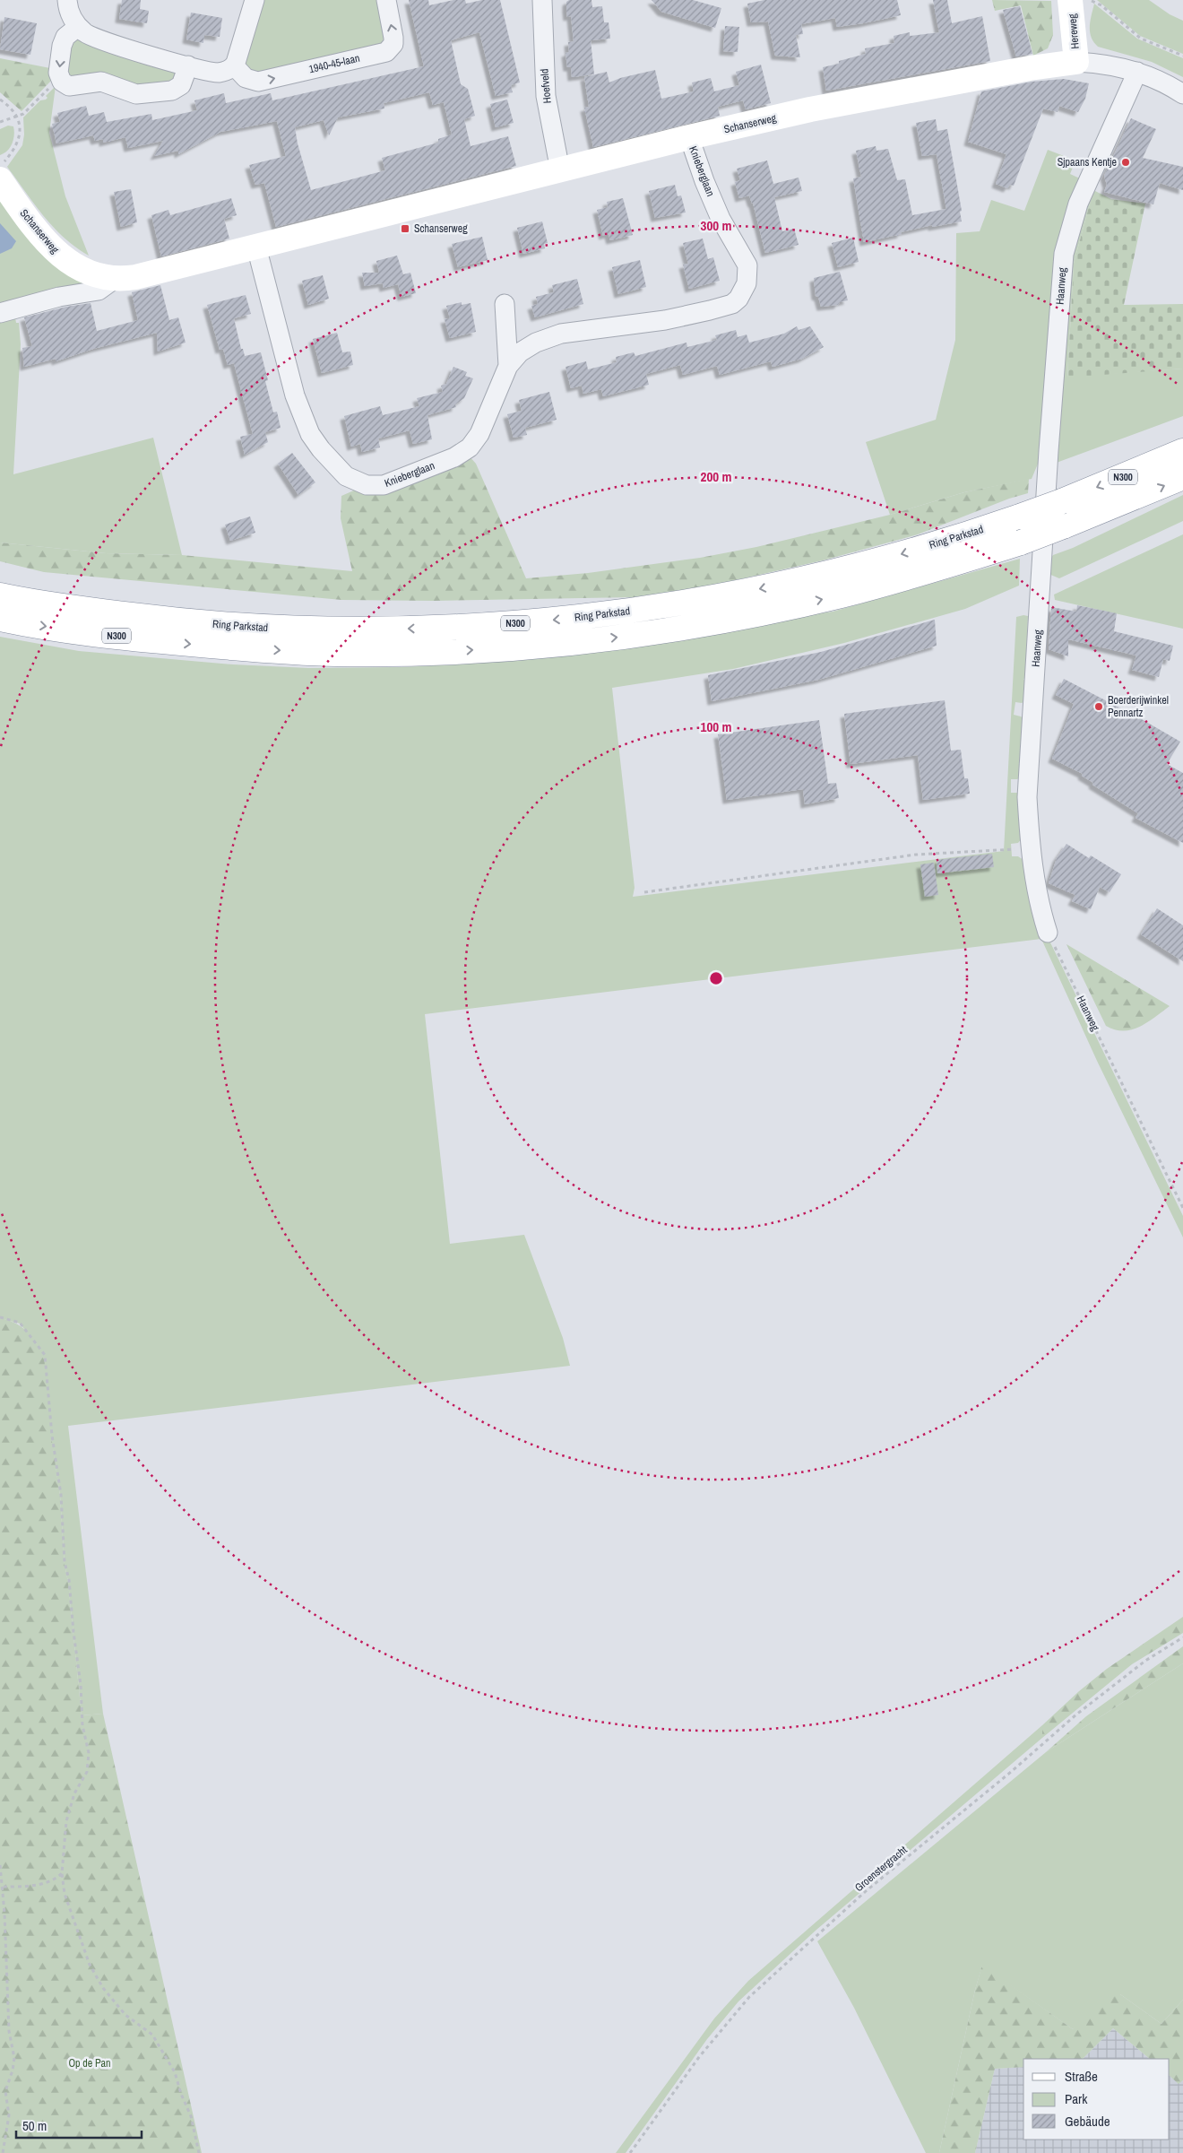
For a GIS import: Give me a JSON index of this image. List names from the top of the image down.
{
  "streets": {
    "main road": [
      "Hereweg",
      "Schanserweg",
      "N300",
      "Ring Parkstad"
    ],
    "street": [
      "1940-45-laan",
      "Hoefveld",
      "Knieberglaan",
      "Haanweg"
    ],
    "path": ["Groenstergracht"]
  },
  "crossings": [
    ["Hereweg", "Schanserweg"],
    ["Hoefveld", "Schanserweg"],
    ["Schanserweg", "Knieberglaan"]
  ],
  "parks": ["Op de Pan"],
  "places": {
    "other": ["Sjpaans Kentje", "Boerderijwinkel Pennartz"],
    "transit": ["Schanserweg"]
  },
  "legend": ["Straße", "Park", "Gebäude"],
  "scale_bar": "50 m",
  "rings": ["300 m", "200 m", "100 m"]
}
